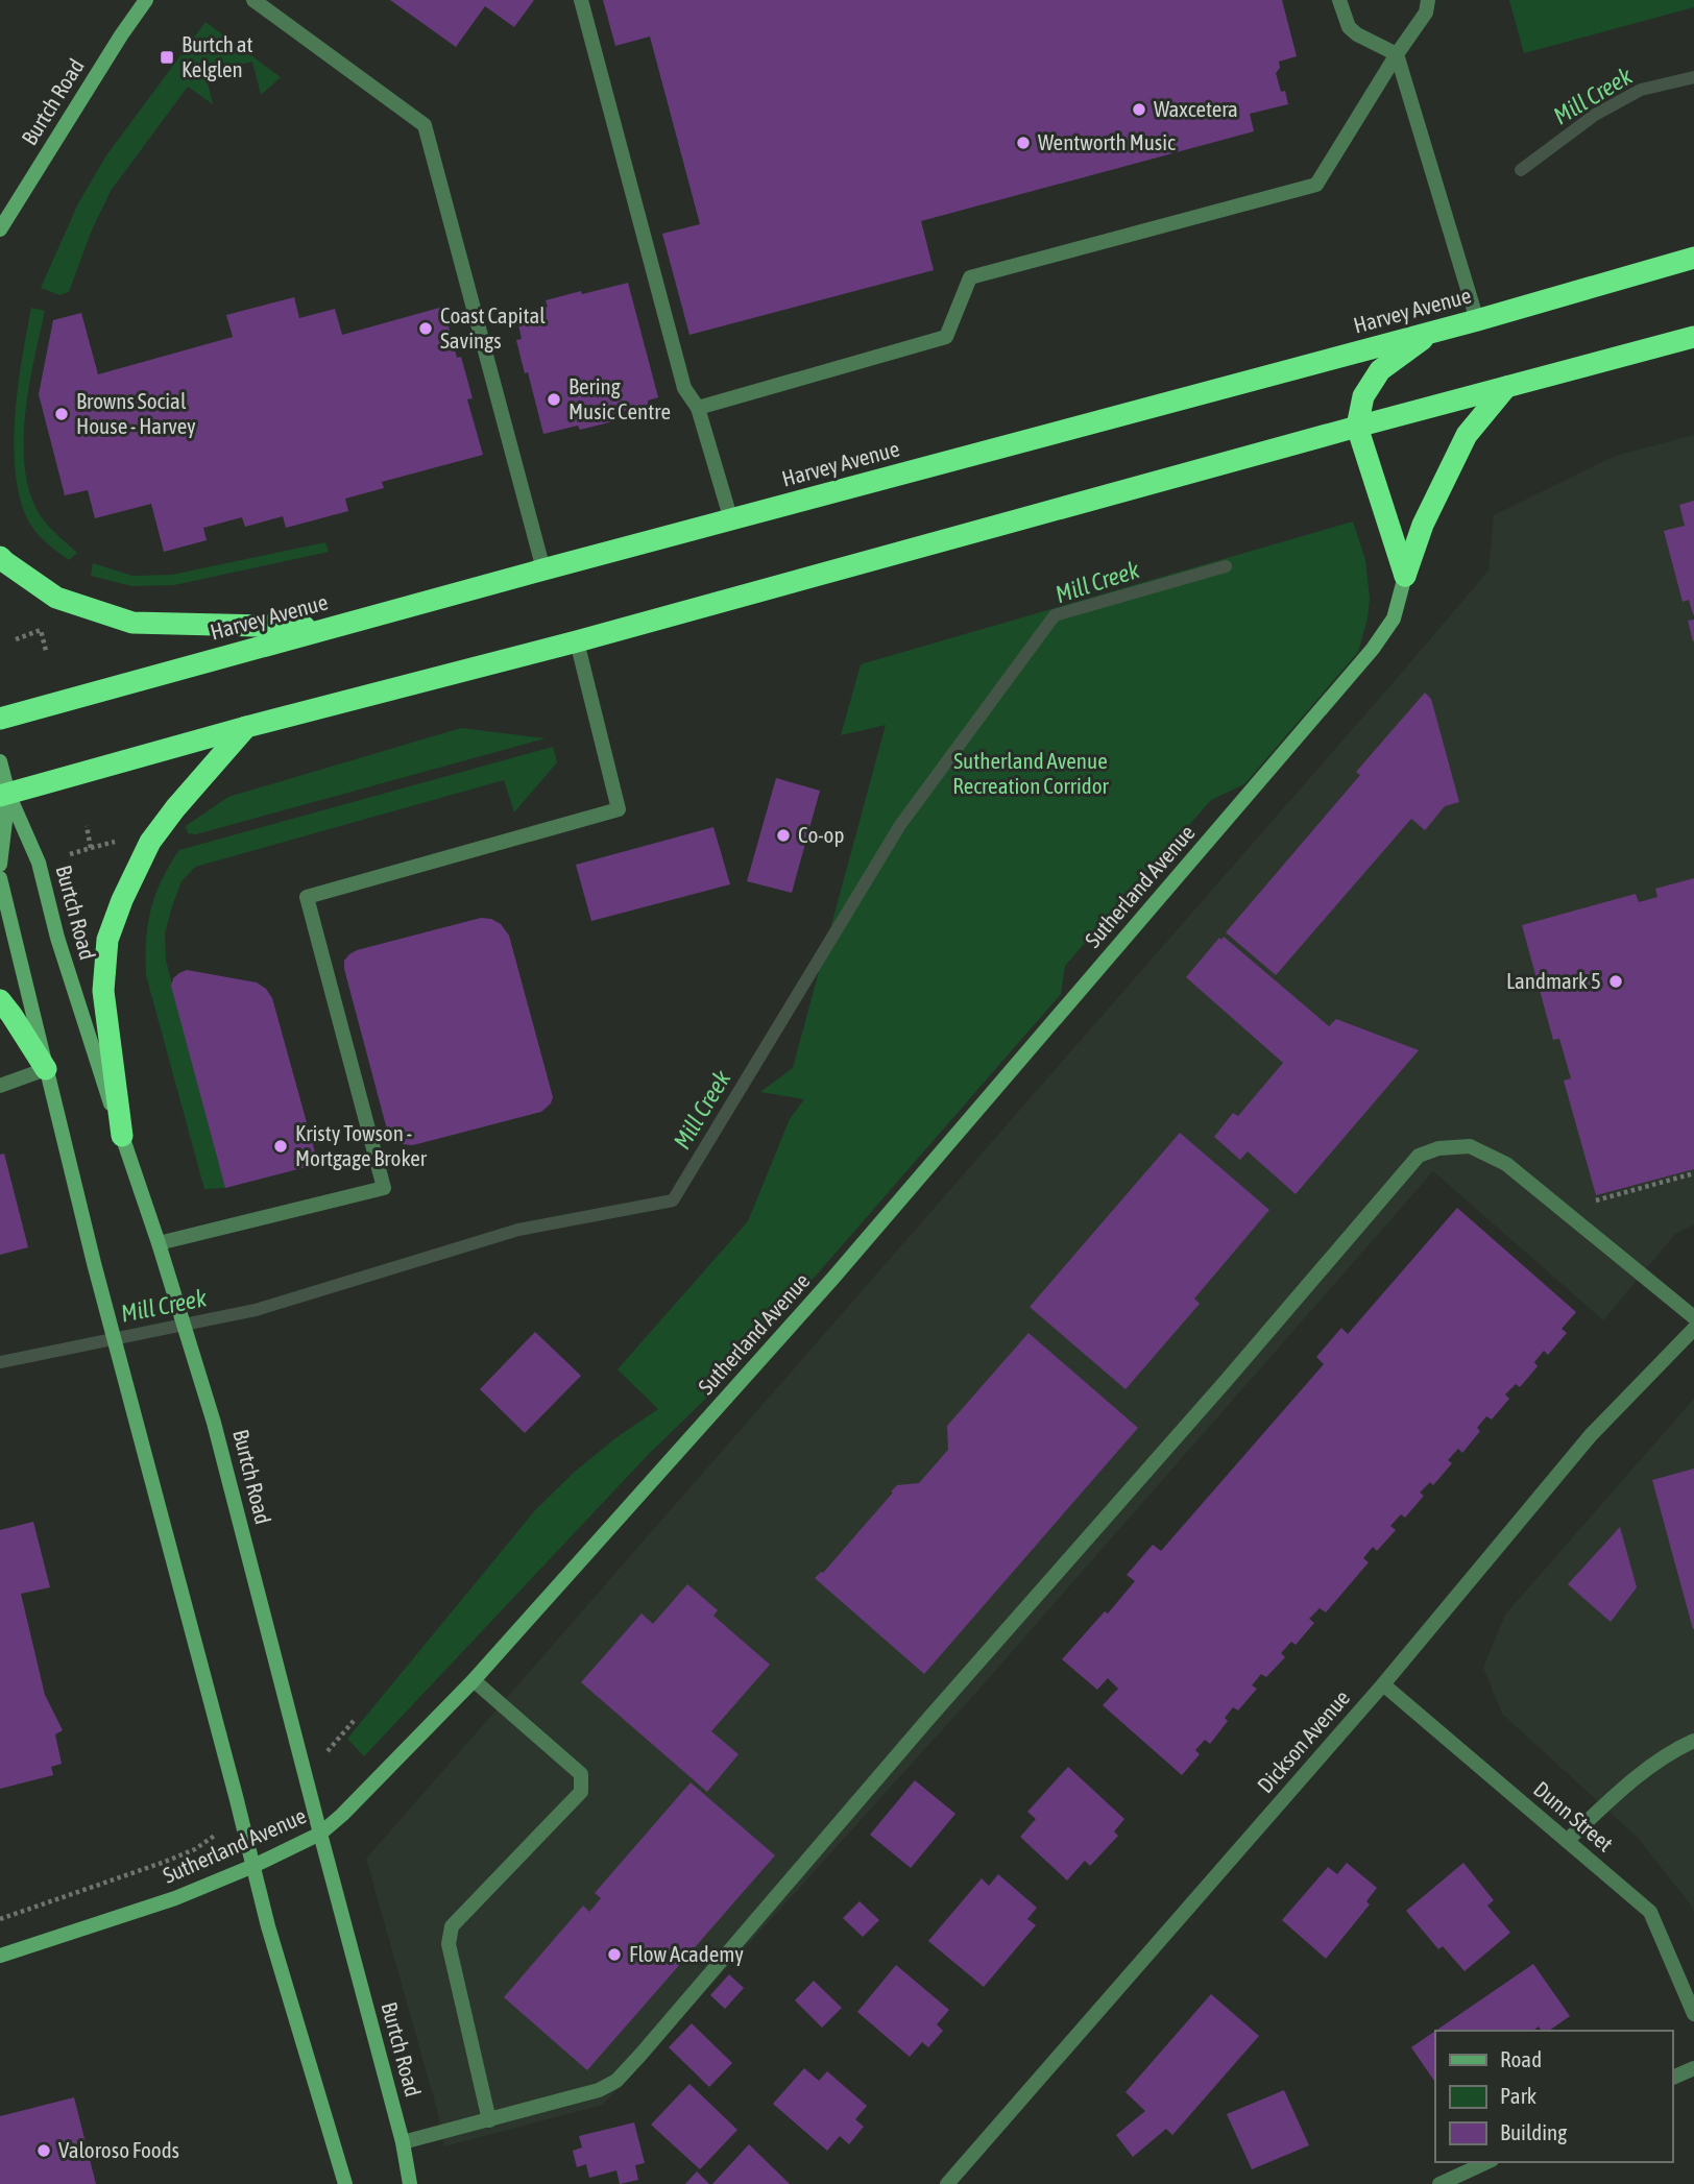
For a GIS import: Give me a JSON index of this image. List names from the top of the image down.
{
  "streets": {
    "highway": ["Harvey Avenue"],
    "main road": ["Burtch Road", "Sutherland Avenue"],
    "street": ["Dickson Avenue", "Dunn Street"]
  },
  "crossings": [
    ["Burtch Road", "Sutherland Avenue"],
    ["Dickson Avenue", "Dunn Street"]
  ],
  "water": ["Mill Creek"],
  "parks": ["Sutherland Avenue Recreation Corridor"],
  "places": {
    "transit": ["Burtch at Kelglen"],
    "other": [
      "Waxcetera",
      "Wentworth Music",
      "Coast Capital Savings",
      "Bering Music Centre",
      "Browns Social House - Harvey",
      "Co-op",
      "Landmark 5",
      "Kristy Towson - Mortgage Broker",
      "Flow Academy",
      "Valoroso Foods"
    ]
  },
  "legend": ["Road", "Park", "Building"]
}
